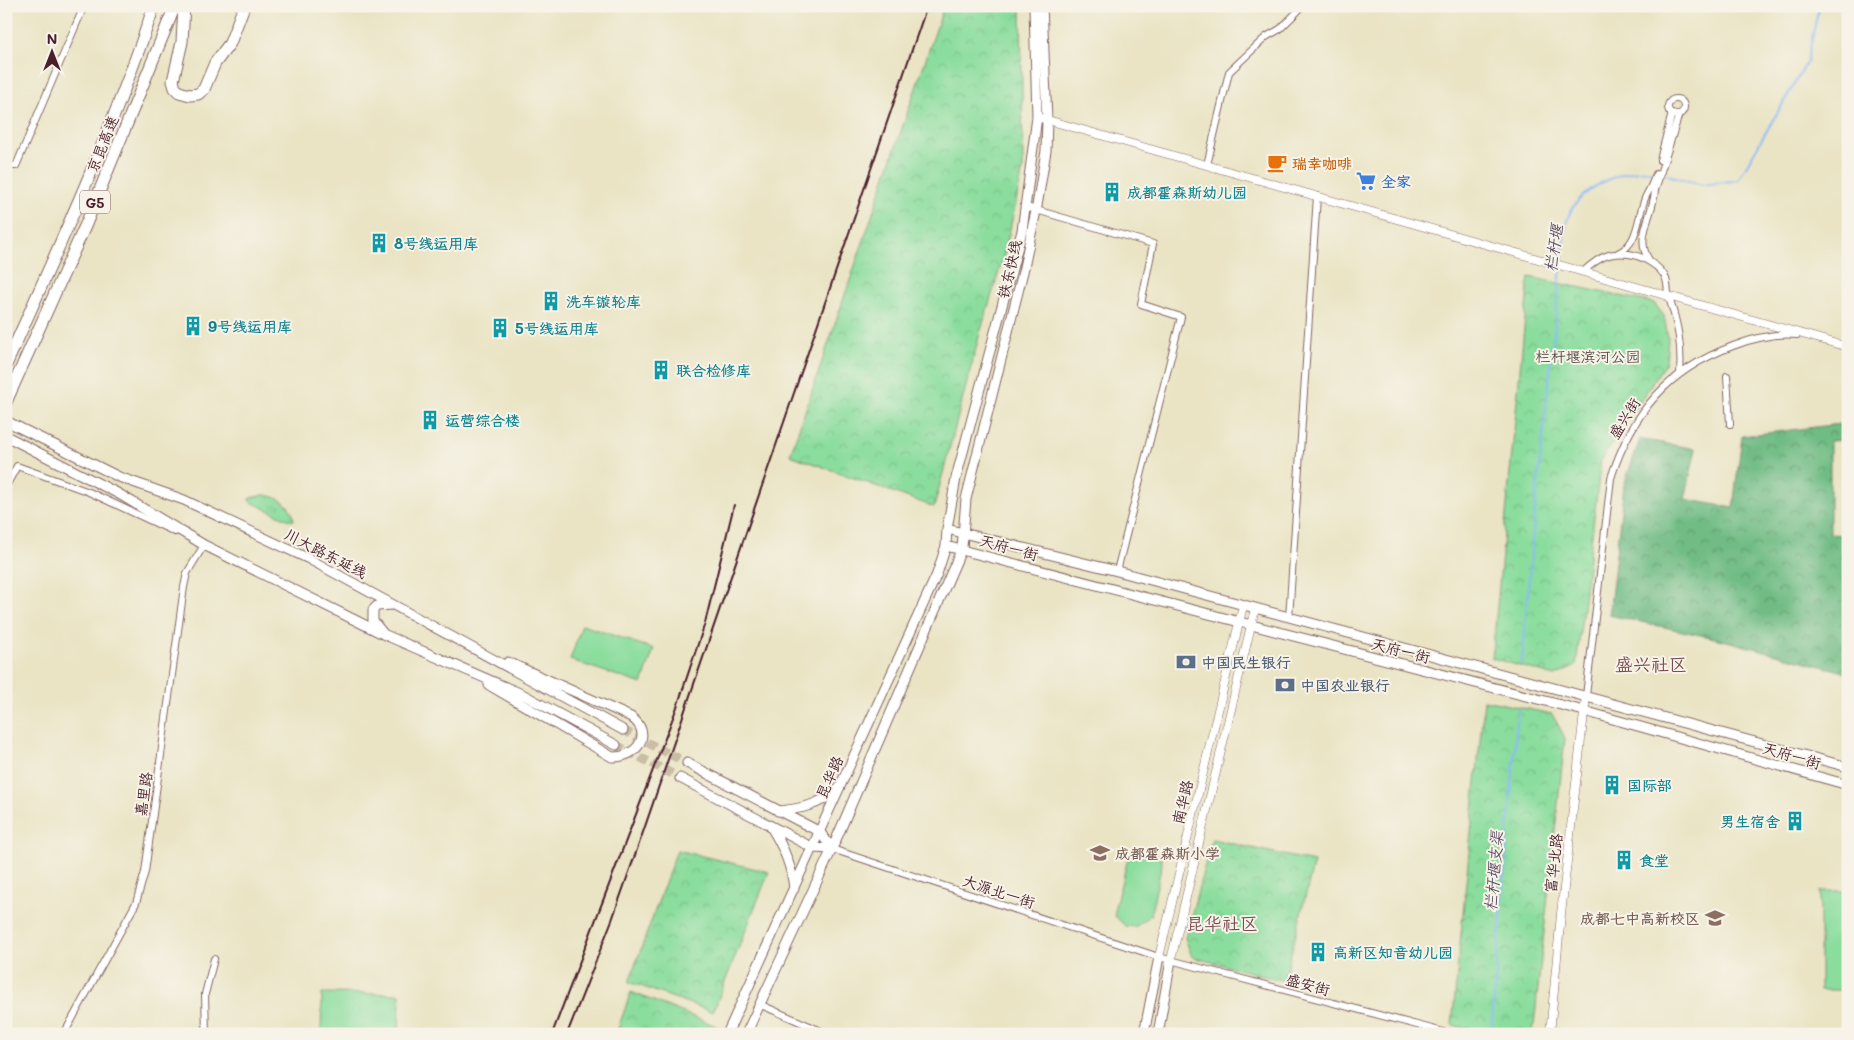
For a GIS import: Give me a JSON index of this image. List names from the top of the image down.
{
  "streets": {
    "highway": ["京昆高速", "G5"],
    "main road": [
      "铁东快线",
      "天府一街",
      "川大路东延线",
      "昆华路",
      "南华路"
    ],
    "street": [
      "盛兴街",
      "嘉里路",
      "富华北路",
      "大源北一街",
      "盛安街"
    ]
  },
  "crossings": [
    ["铁东快线", "天府一街"],
    ["铁东快线", "昆华路"],
    ["盛兴街", "天府一街"],
    ["盛兴街", "富华北路"],
    ["天府一街", "昆华路"],
    ["天府一街", "南华路"],
    ["天府一街", "富华北路"],
    ["昆华路", "大源北一街"],
    ["南华路", "大源北一街"],
    ["南华路", "盛安街"],
    ["大源北一街", "盛安街"]
  ],
  "districts": ["盛兴社区", "昆华社区"],
  "water": ["栏杆堰", "栏杆堰支渠"],
  "parks": ["栏杆堰滨河公园"],
  "places": {
    "cafe": ["瑞幸咖啡"],
    "supermarket": ["全家"],
    "building": [
      "成都霍森斯幼儿园",
      "8号线运用库",
      "洗车镟轮库",
      "9号线运用库",
      "5号线运用库",
      "联合检修库",
      "运营综合楼",
      "国际部",
      "男生宿舍",
      "食堂",
      "高新区知音幼儿园"
    ],
    "bank": ["中国民生银行", "中国农业银行"],
    "school or university": ["成都霍森斯小学", "成都七中高新校区"]
  },
  "north": "top"
}
